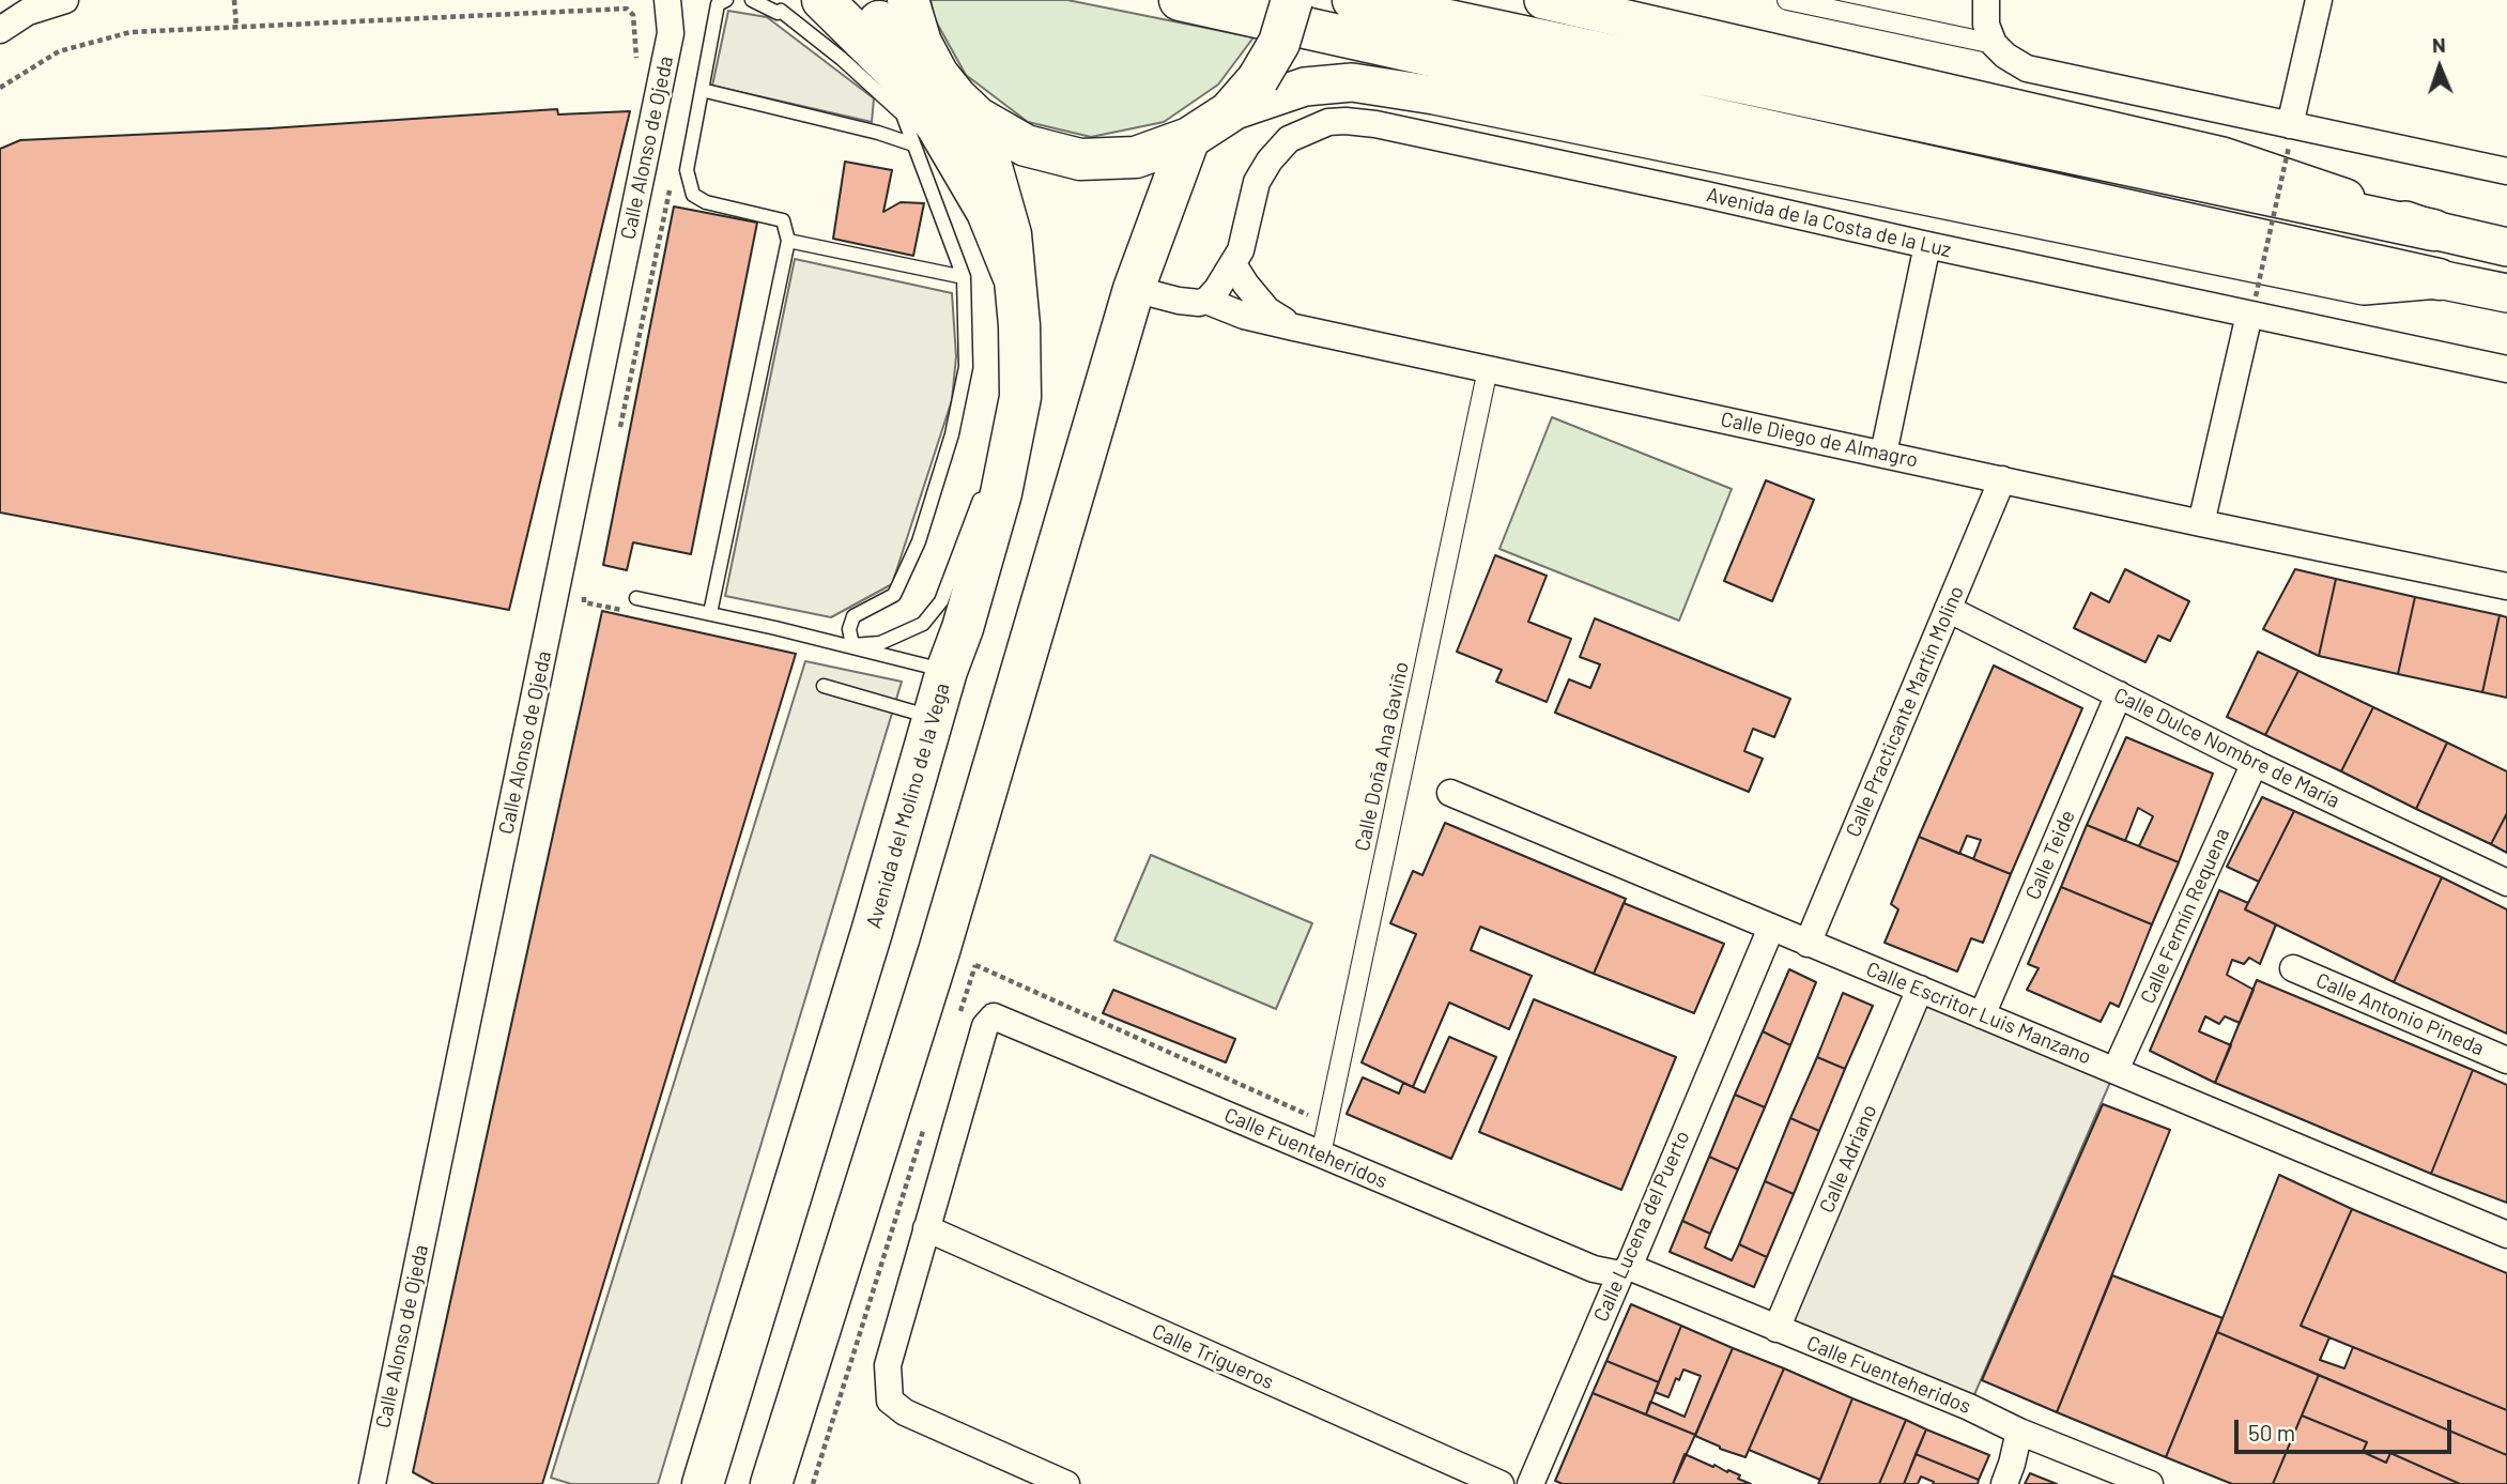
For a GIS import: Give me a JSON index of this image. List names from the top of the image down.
{
  "streets": {
    "main road": ["Avenida del Molino de la Vega"],
    "street": [
      "Calle Alonso de Ojeda",
      "Avenida de la Costa de la Luz",
      "Calle Diego de Almagro",
      "Calle Practicante Martín Molino",
      "Calle Dulce Nombre de María",
      "Calle Doña Ana Gaviño",
      "Calle Teide",
      "Calle Fermín Requena",
      "Calle Escritor Luis Manzano",
      "Calle Antonio Pineda",
      "Calle Fuenteheridos",
      "Calle Adriano",
      "Calle Lucena del Puerto",
      "Calle Trigueros"
    ]
  },
  "crossings": [
    ["Avenida de la Costa de la Luz", "Calle Diego de Almagro"],
    ["Calle Diego de Almagro", "Calle Practicante Martín Molino"],
    ["Calle Diego de Almagro", "Calle Doña Ana Gaviño"],
    ["Calle Practicante Martín Molino", "Calle Dulce Nombre de María"],
    ["Calle Practicante Martín Molino", "Calle Escritor Luis Manzano"],
    ["Calle Dulce Nombre de María", "Calle Teide"],
    ["Calle Dulce Nombre de María", "Calle Fermín Requena"],
    ["Calle Doña Ana Gaviño", "Calle Fuenteheridos"],
    ["Calle Teide", "Calle Escritor Luis Manzano"],
    ["Calle Fermín Requena", "Calle Escritor Luis Manzano"],
    ["Calle Escritor Luis Manzano", "Calle Adriano"],
    ["Calle Escritor Luis Manzano", "Calle Lucena del Puerto"],
    ["Calle Fuenteheridos", "Calle Adriano"],
    ["Calle Fuenteheridos", "Calle Lucena del Puerto"],
    ["Calle Fuenteheridos", "Calle Trigueros"]
  ],
  "scale_bar": "50 m",
  "north": "top"
}
